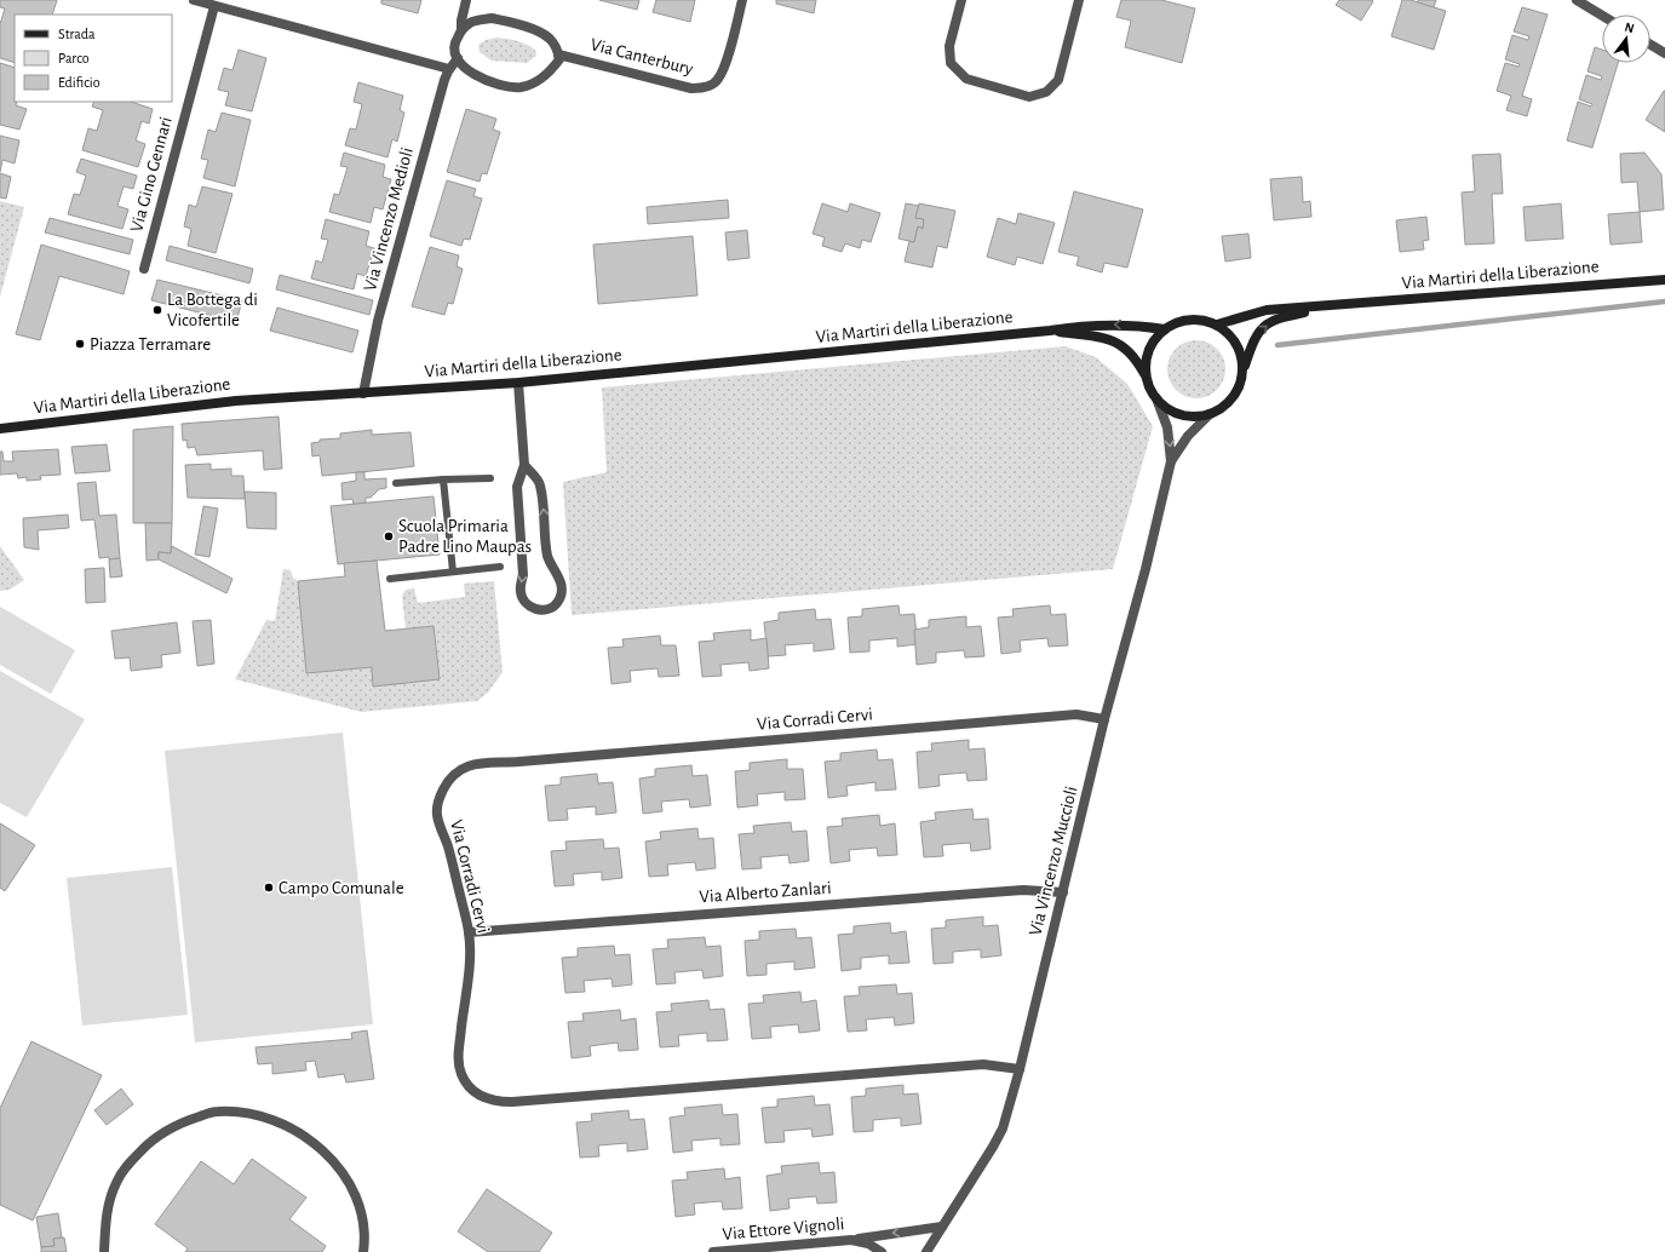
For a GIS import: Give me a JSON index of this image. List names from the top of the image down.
{
  "streets": {
    "street": [
      "Via Canterbury",
      "Via Gino Gennari",
      "Via Vincenzo Medioli",
      "Via Martiri della Liberazione",
      "Via Corradi Cervi",
      "Via Vincenzo Muccioli",
      "Via Alberto Zanlari",
      "Via Ettore Vignoli"
    ]
  },
  "crossings": [
    ["Via Canterbury", "Via Vincenzo Medioli"],
    ["Via Vincenzo Medioli", "Via Martiri della Liberazione"],
    ["Via Corradi Cervi", "Via Vincenzo Muccioli"],
    ["Via Corradi Cervi", "Via Alberto Zanlari"],
    ["Via Vincenzo Muccioli", "Via Alberto Zanlari"]
  ],
  "places": [
    "La Bottega di Vicofertile",
    "Piazza Terramare",
    "Scuola Primaria Padre Lino Maupas",
    "Campo Comunale"
  ],
  "legend": ["Strada", "Parco", "Edificio"],
  "north": "top"
}
